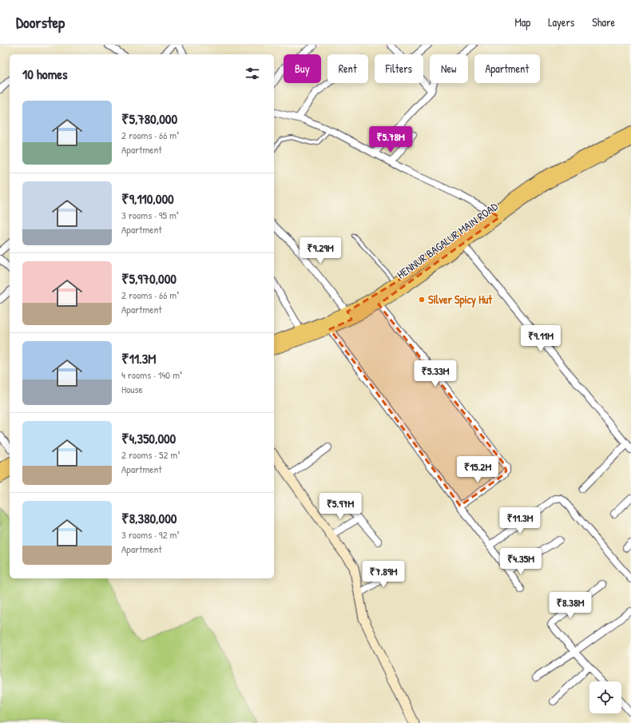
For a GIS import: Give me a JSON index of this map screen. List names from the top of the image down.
{
  "streets": {
    "main road": ["HENNUR BAGALUR MAIN ROAD"]
  },
  "places": ["Silver Spicy Hut"],
  "page": {
    "header": "Doorstep",
    "nav": ["Map", "Layers", "Share"],
    "chip": [
      "Buy",
      "Rent",
      "Filters",
      "New",
      "Apartment"
    ],
    "heading": "10 homes",
    "list": [
      {
        "name": "₹5,780,000",
        "note": "2 rooms · 66 m² · Apartment"
      },
      {
        "name": "₹9,110,000",
        "note": "3 rooms · 95 m² · Apartment"
      },
      {
        "name": "₹5,970,000",
        "note": "2 rooms · 66 m² · Apartment"
      },
      {
        "name": "₹11.3M",
        "note": "4 rooms · 140 m² · House"
      },
      {
        "name": "₹4,350,000",
        "note": "2 rooms · 52 m² · Apartment"
      },
      {
        "name": "₹8,380,000",
        "note": "3 rooms · 92 m² · Apartment"
      }
    ],
    "price": [
      "₹5.78M",
      "₹9.29M",
      "₹9.11M",
      "₹5.33M",
      "₹15.2M",
      "₹5.97M",
      "₹11.3M",
      "₹4.35M",
      "₹7.89M",
      "₹8.38M"
    ]
  }
}
